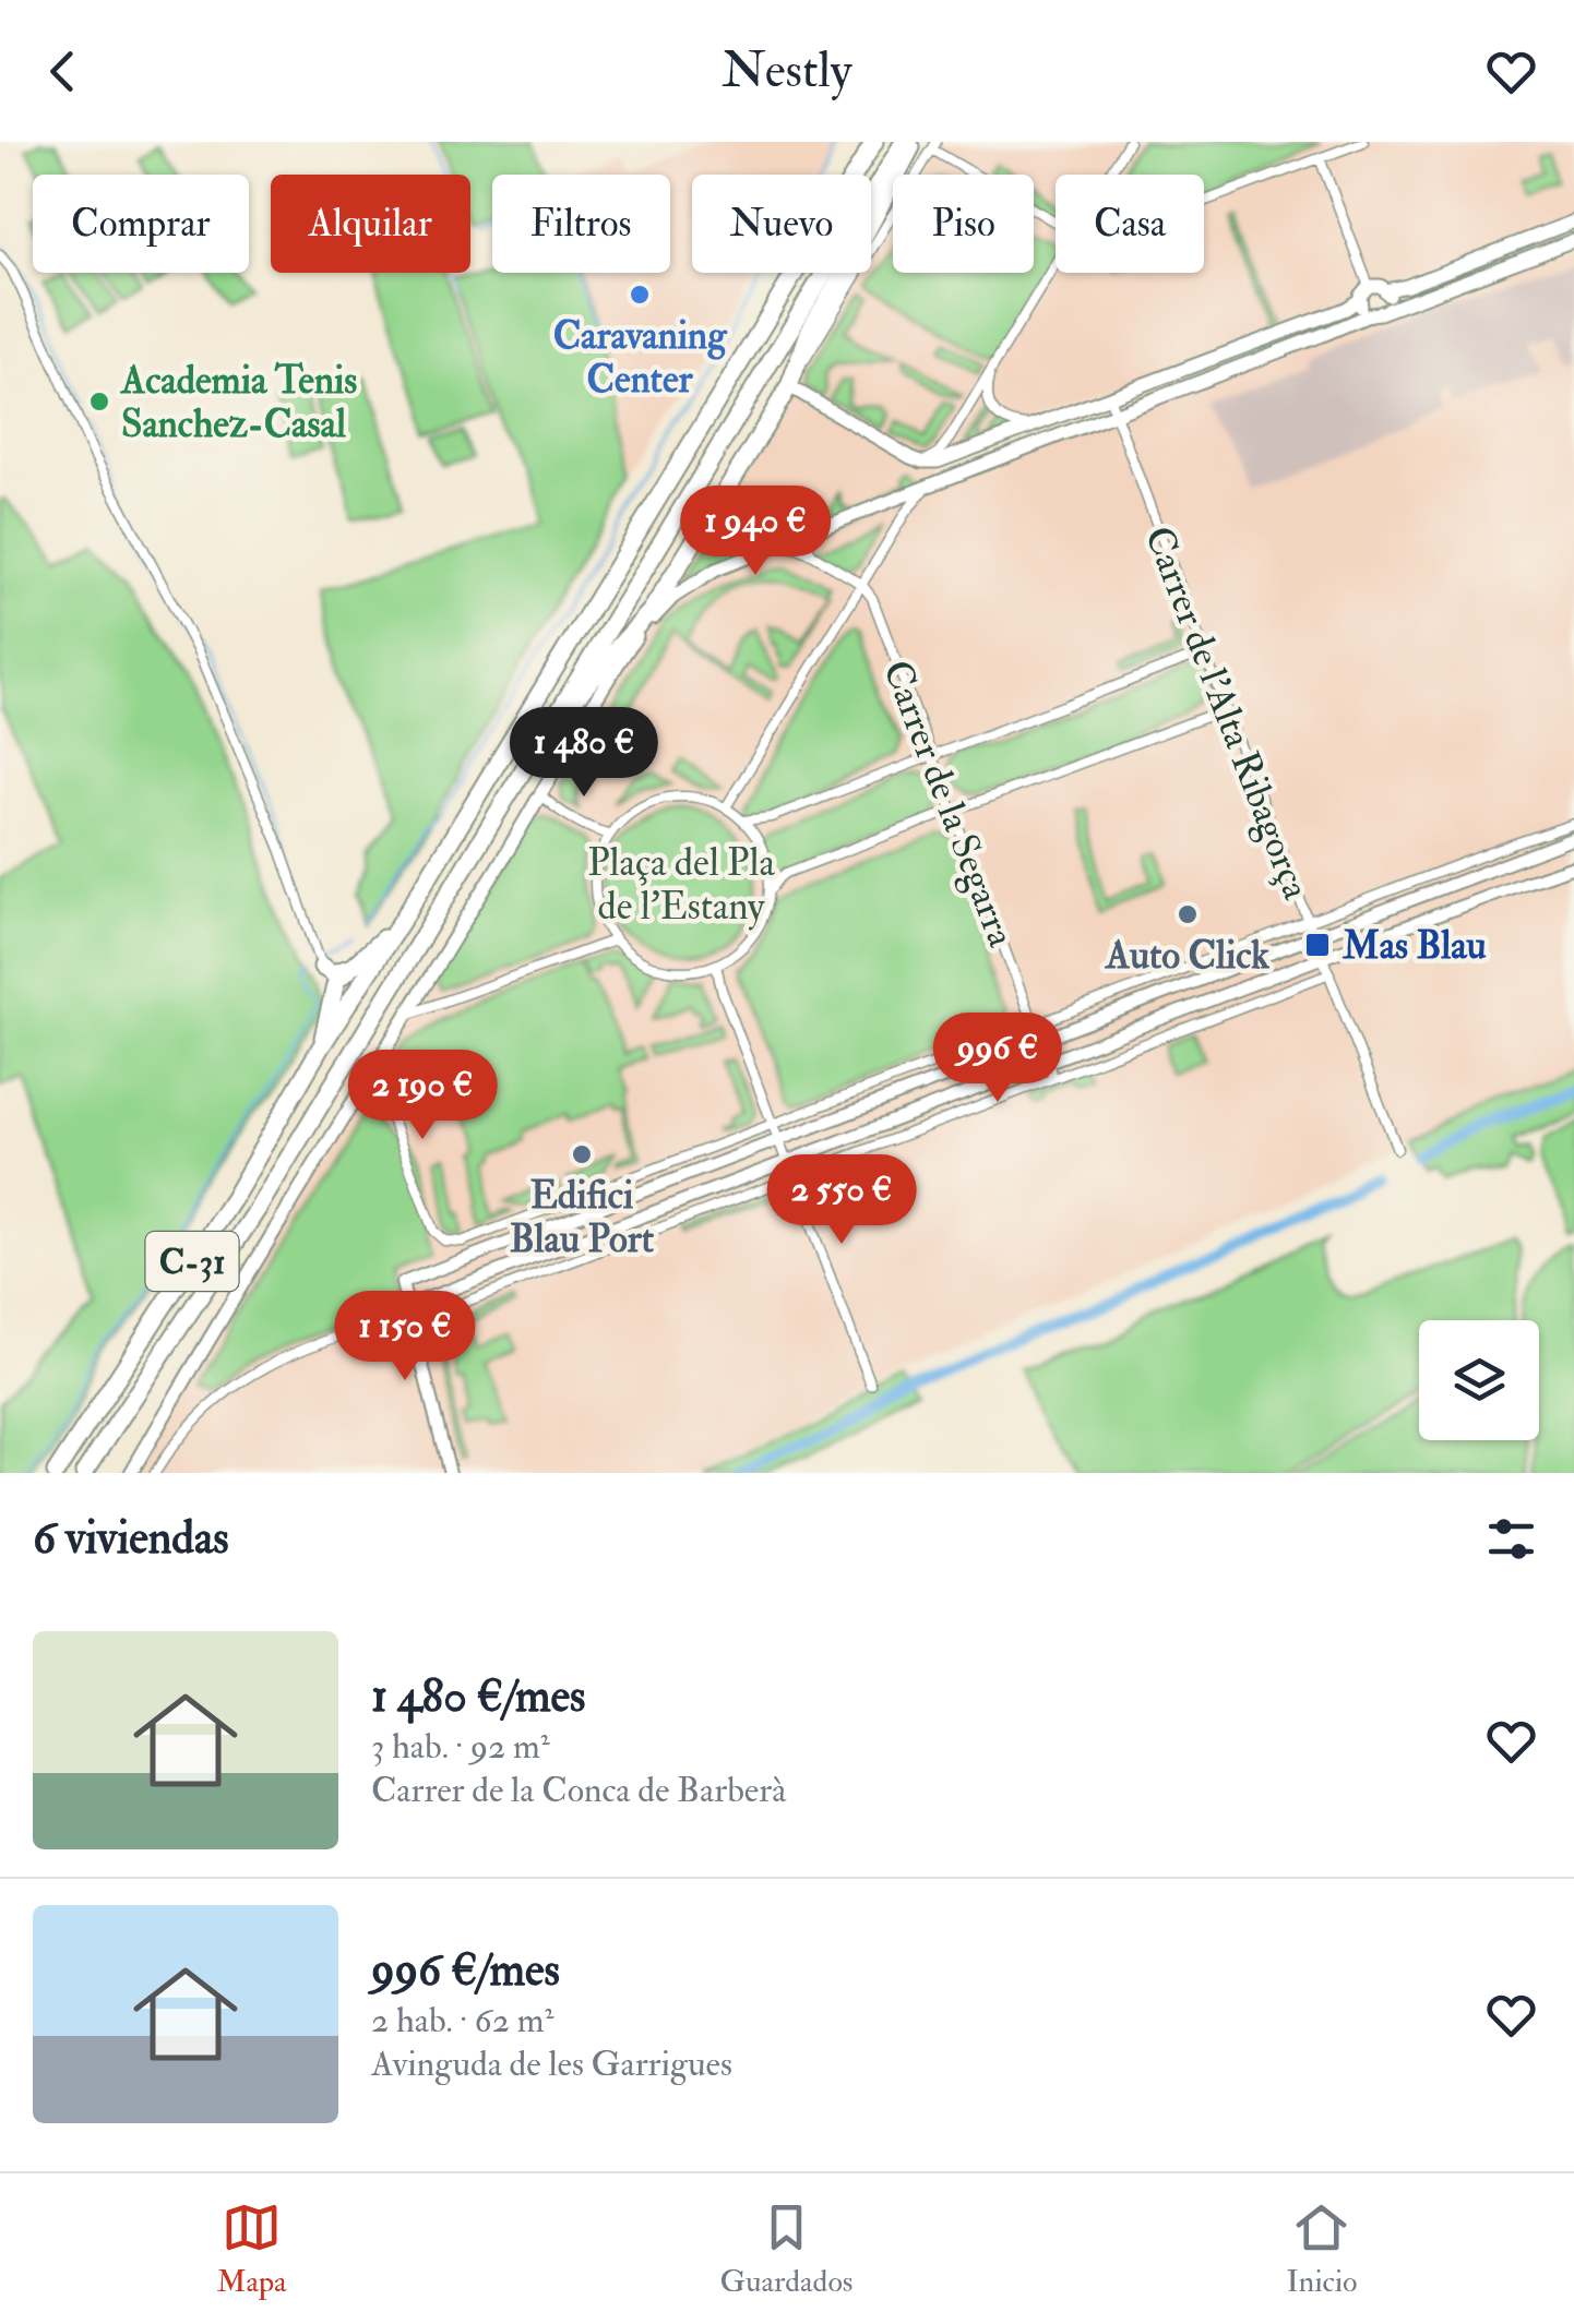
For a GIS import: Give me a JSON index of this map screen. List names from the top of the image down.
{
  "streets": {
    "highway": ["C-31"],
    "street": ["Carrer de l'Alta Ribagorça", "Carrer de la Segarra"]
  },
  "parks": ["Plaça del Pla de l'Estany"],
  "places": {
    "other": [
      "Caravaning Center",
      "Academia Tenis Sanchez-Casal",
      "Auto Click",
      "Edifici Blau Port"
    ],
    "transit": ["Mas Blau"]
  },
  "page": {
    "header": "Nestly",
    "chip": [
      "Comprar",
      "Alquilar",
      "Filtros",
      "Nuevo",
      "Piso",
      "Casa"
    ],
    "price": [
      "1 940 €",
      "1 480 €",
      "996 €",
      "2 190 €",
      "2 550 €",
      "1 150 €"
    ],
    "heading": "6 viviendas",
    "list": [
      {
        "name": "1 480 €/mes",
        "note": "3 hab. · 92 m² · Carrer de la Conca de Barberà"
      },
      {
        "name": "996 €/mes",
        "note": "2 hab. · 62 m² · Avinguda de les Garrigues"
      }
    ],
    "tabs": ["Mapa", "Guardados", "Inicio"]
  }
}
